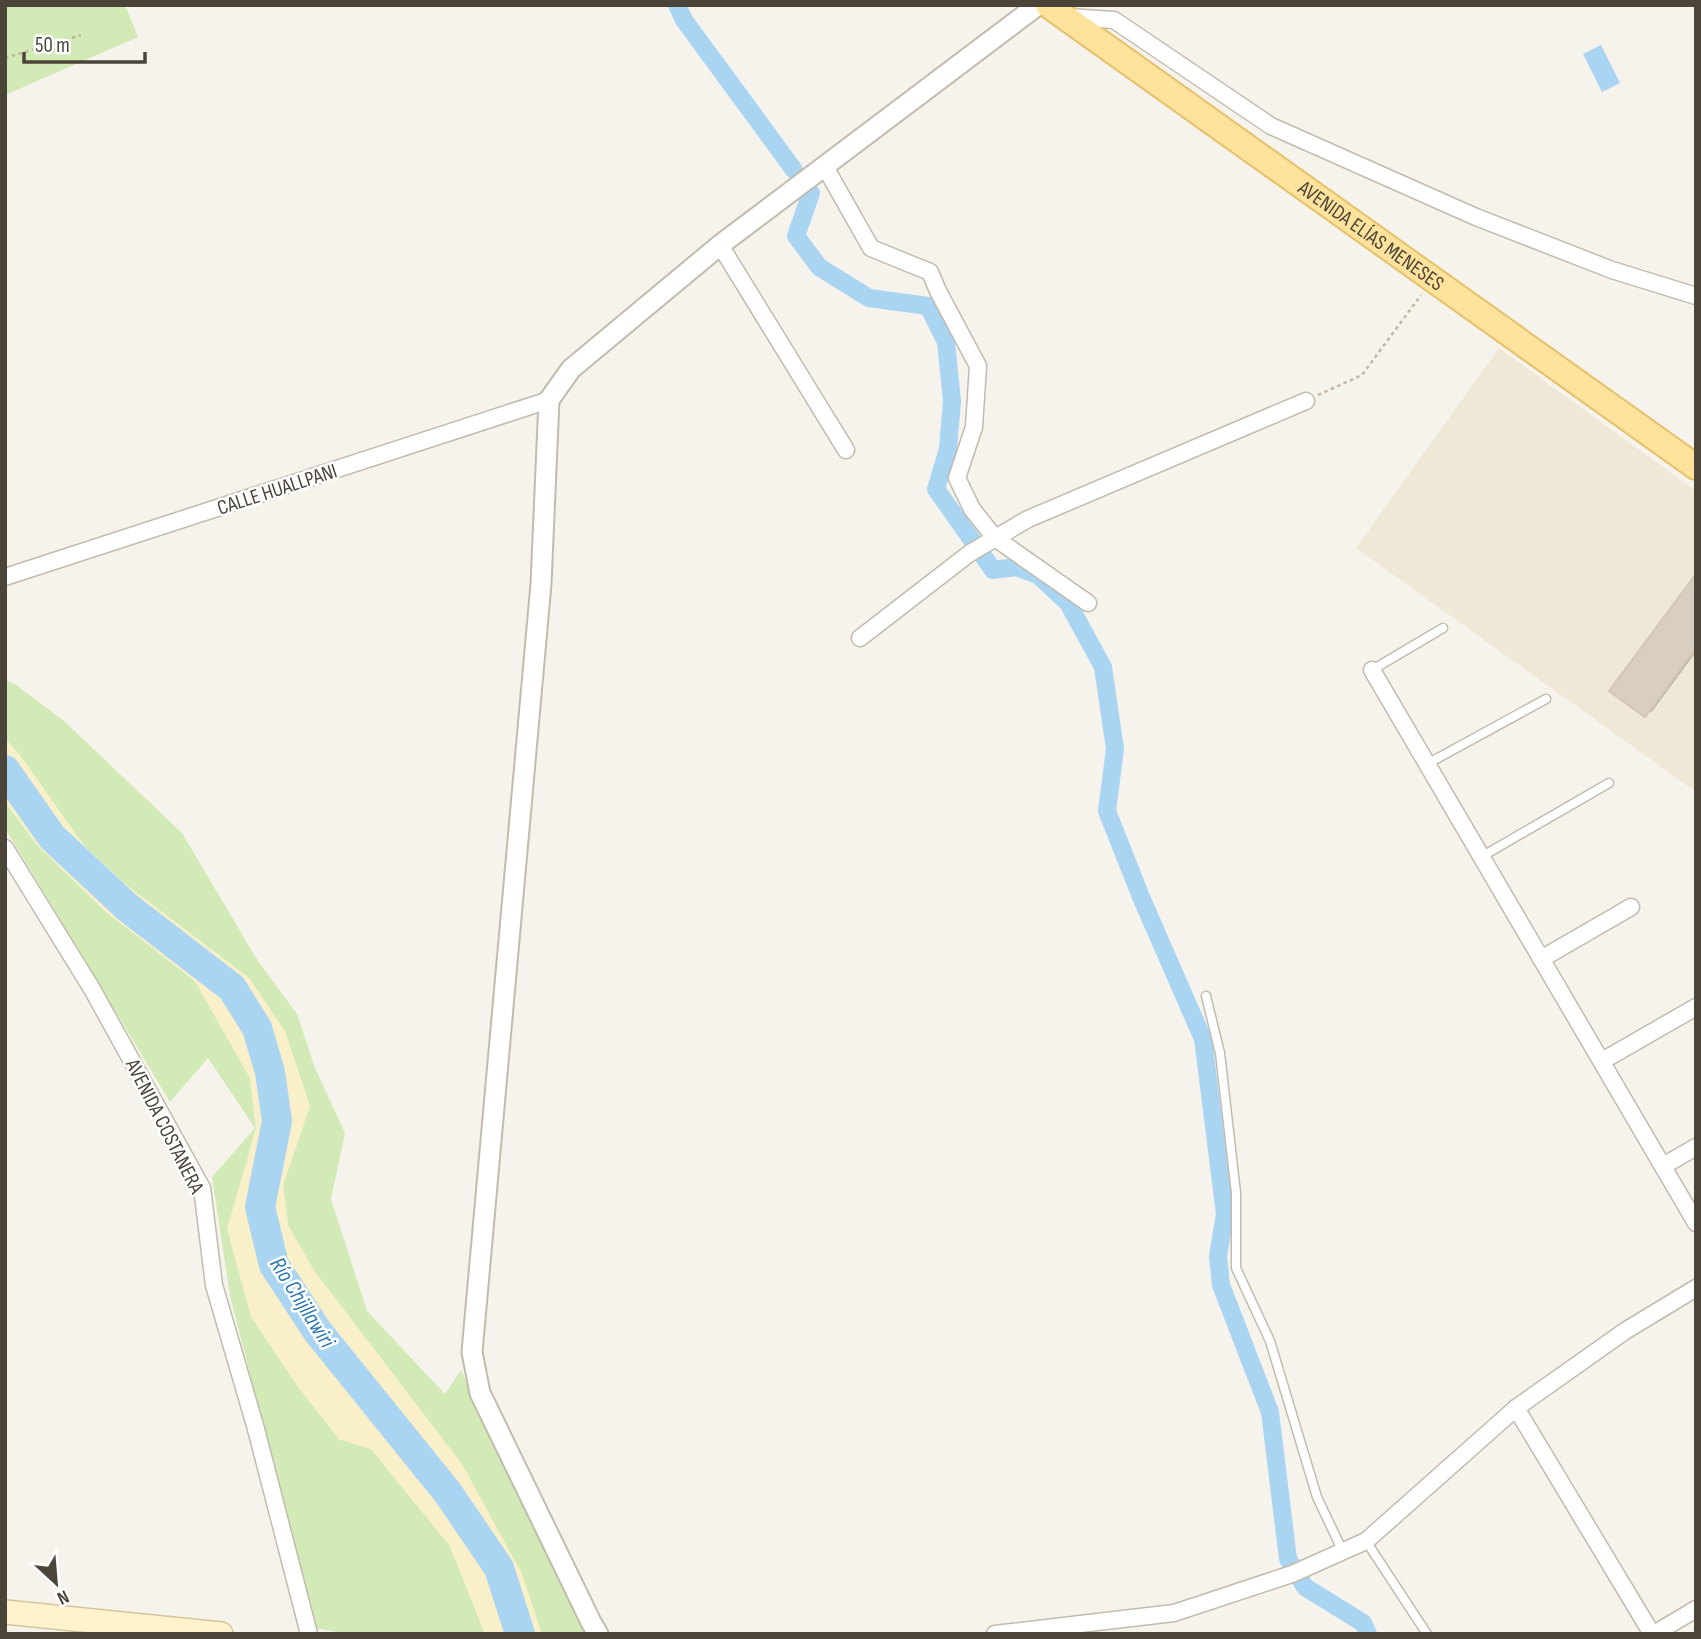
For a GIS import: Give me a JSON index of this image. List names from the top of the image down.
{
  "streets": {
    "main road": ["AVENIDA ELÍAS MENESES"],
    "street": ["CALLE HUALLPANI", "AVENIDA COSTANERA"]
  },
  "water": ["Río Chijllawiri"],
  "scale_bar": "50 m",
  "north": "bottom right"
}
